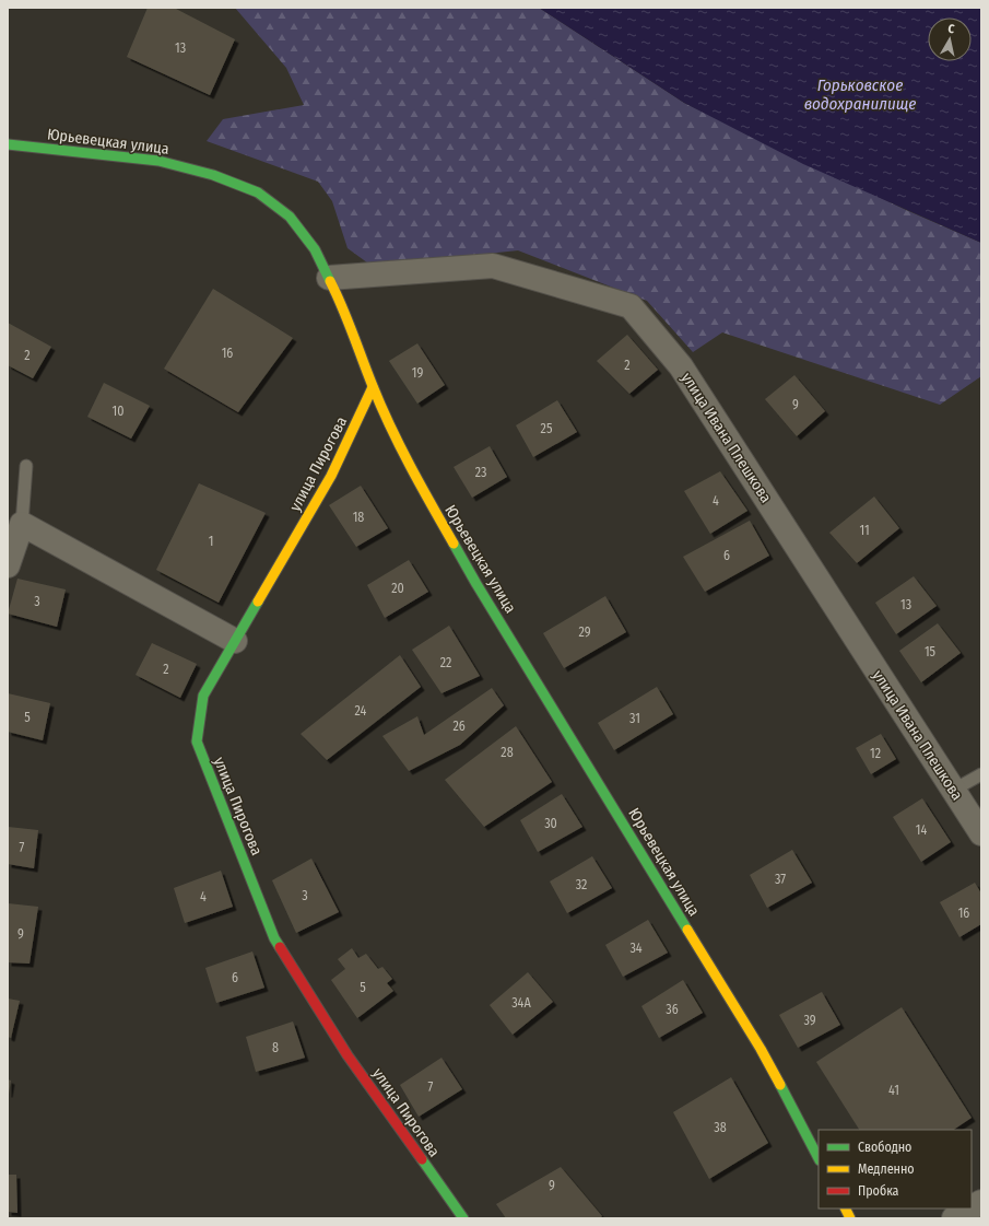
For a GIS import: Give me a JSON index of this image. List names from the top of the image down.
{
  "streets": {
    "main road": ["Юрьевецкая улица", "улица Пирогова"],
    "street": ["улица Ивана Плешкова"]
  },
  "crossings": [
    ["Юрьевецкая улица", "улица Ивана Плешкова"],
    ["Юрьевецкая улица", "улица Пирогова"]
  ],
  "water": ["Горьковское водохранилище"],
  "house_numbers": [
    "13",
    "16",
    "2",
    "2",
    "19",
    "9",
    "10",
    "25",
    "23",
    "4",
    "18",
    "11",
    "1",
    "6",
    "20",
    "3",
    "13",
    "29",
    "15",
    "22",
    "2",
    "24",
    "5",
    "31",
    "26",
    "28",
    "12",
    "30",
    "14",
    "7",
    "37",
    "32",
    "3",
    "4",
    "16",
    "9",
    "34",
    "6",
    "5",
    "34А",
    "36",
    "39",
    "8",
    "7",
    "41",
    "38",
    "9"
  ],
  "legend": ["Свободно", "Медленно", "Пробка"],
  "north": "top"
}
